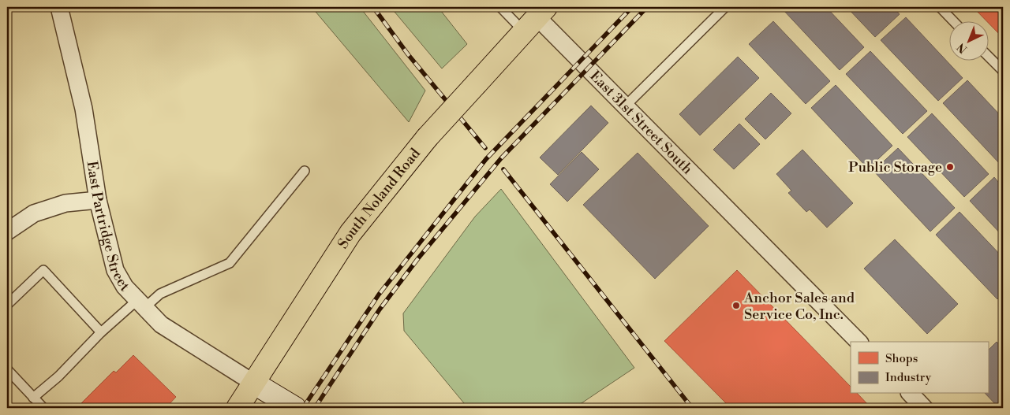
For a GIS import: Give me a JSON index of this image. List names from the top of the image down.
{
  "streets": {
    "main road": ["South Noland Road"],
    "street": ["East 31st Street South", "East Partridge Street"]
  },
  "crossings": [
    ["East 31st Street South", "South Noland Road"],
    ["South Noland Road", "East Partridge Street"]
  ],
  "places": ["Public Storage", "Anchor Sales and Service Co, Inc."],
  "legend": ["Shops", "Industry"],
  "north": "bottom left"
}
